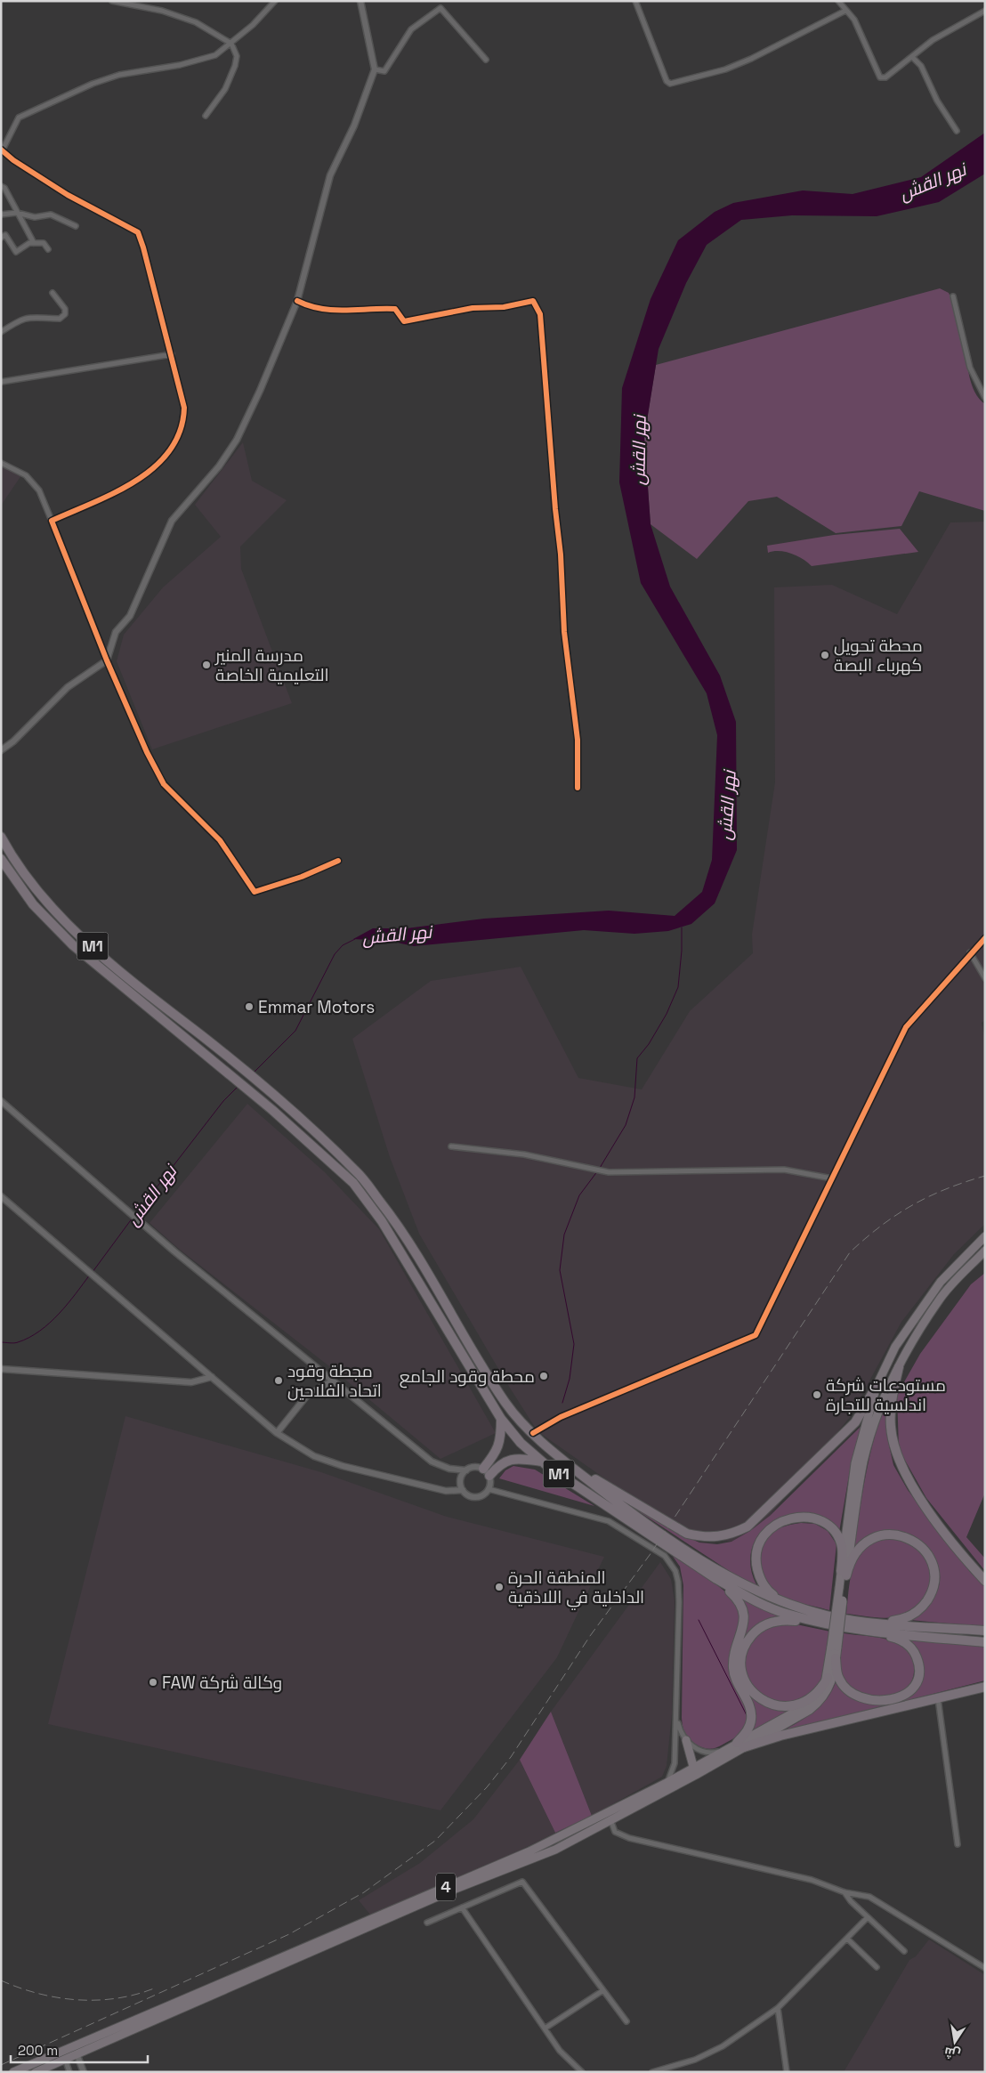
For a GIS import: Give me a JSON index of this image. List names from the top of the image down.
{
  "streets": {
    "highway": ["M1"],
    "main road": ["4"]
  },
  "water": ["نهر القش"],
  "places": [
    "محطة تحويل كهرباء البصة",
    "مدرسة المنير التعليمية الخاصة",
    "Emmar Motors",
    "محطة وقود الجامع",
    "مجطة وقود اتحاد الفلاحين",
    "مستودعات شركة اندلسية للتجارة",
    "المنطقة الحرة الداخلية في اللاذقية",
    "FAW وكالة شركة"
  ],
  "scale_bar": "200 m",
  "north": "bottom"
}
